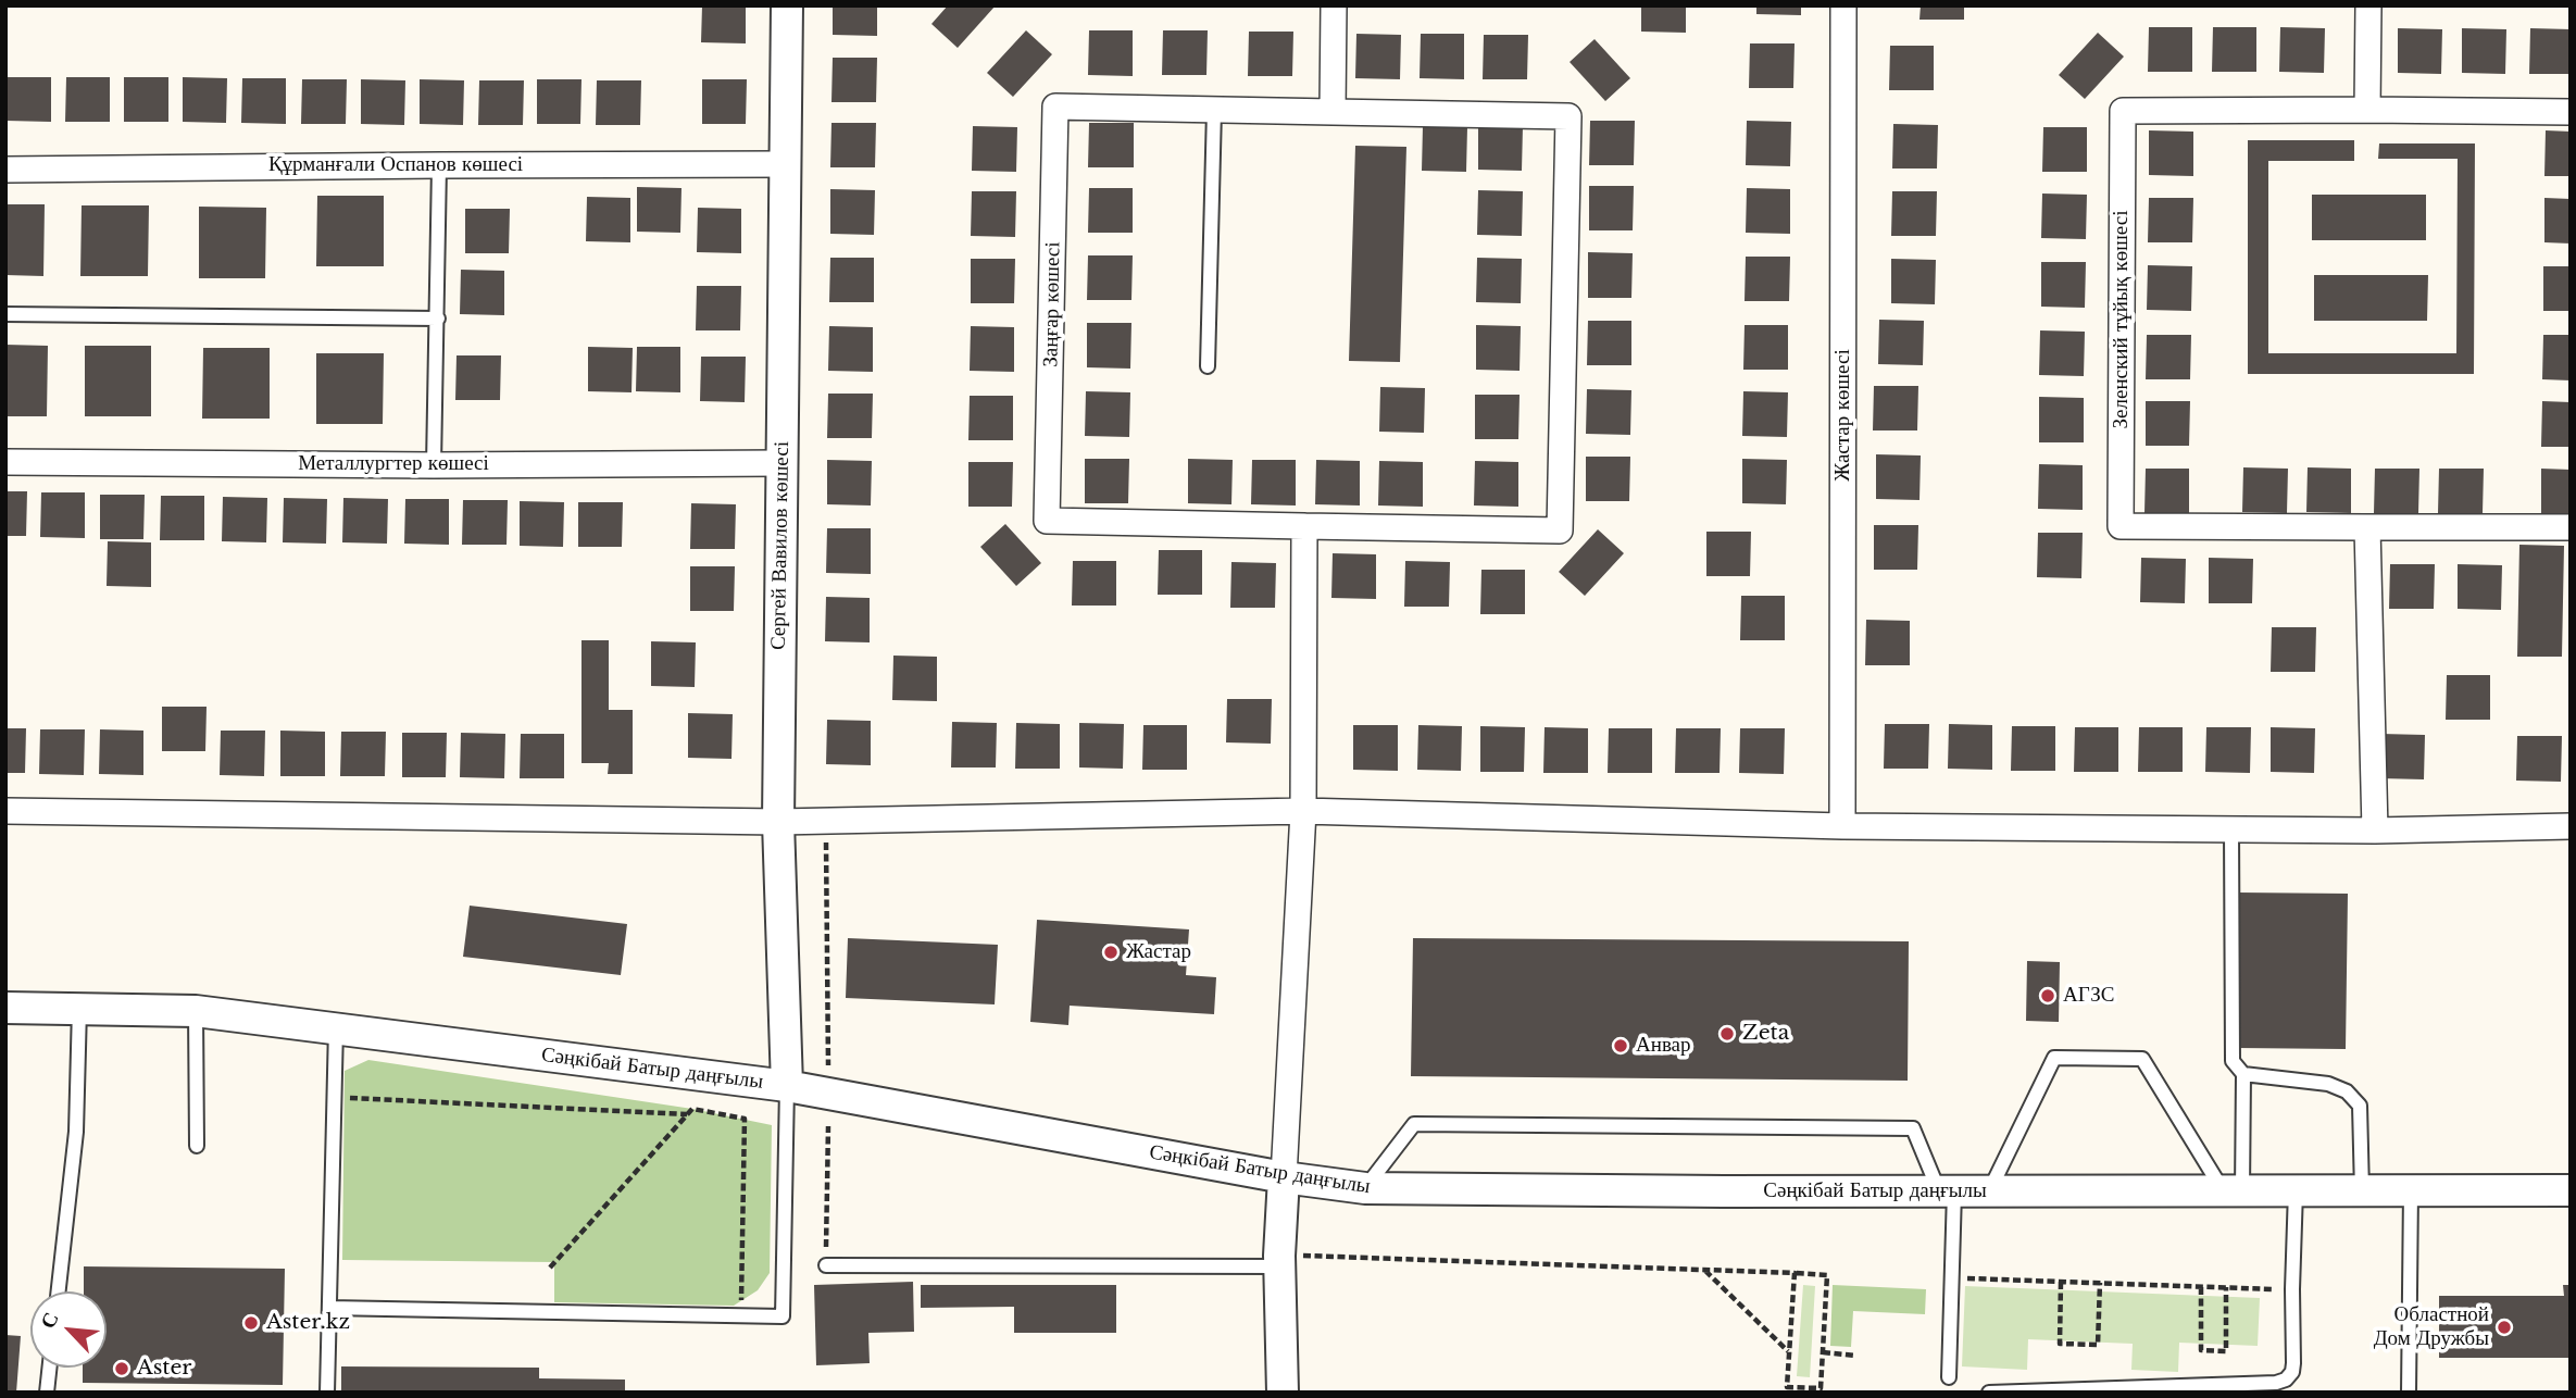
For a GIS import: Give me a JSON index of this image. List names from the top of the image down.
{
  "streets": {
    "street": [
      "Құрманғали Оспанов көшесі",
      "Заңғар көшесі",
      "Зеленский тұйық көшесі",
      "Жастар көшесі",
      "Металлургтер көшесі",
      "Сергей Вавилов көшесі",
      "Сәңкібай Батыр даңғылы"
    ]
  },
  "crossings": [
    ["Құрманғали Оспанов көшесі", "Сергей Вавилов көшесі"],
    ["Металлургтер көшесі", "Сергей Вавилов көшесі"],
    ["Сергей Вавилов көшесі", "Сәңкібай Батыр даңғылы"]
  ],
  "places": [
    "Жастар",
    "АГЗС",
    "Zeta",
    "Анвар",
    "Aster.kz",
    "Областной Дом Дружбы",
    "Aster"
  ],
  "north": "top left"
}
